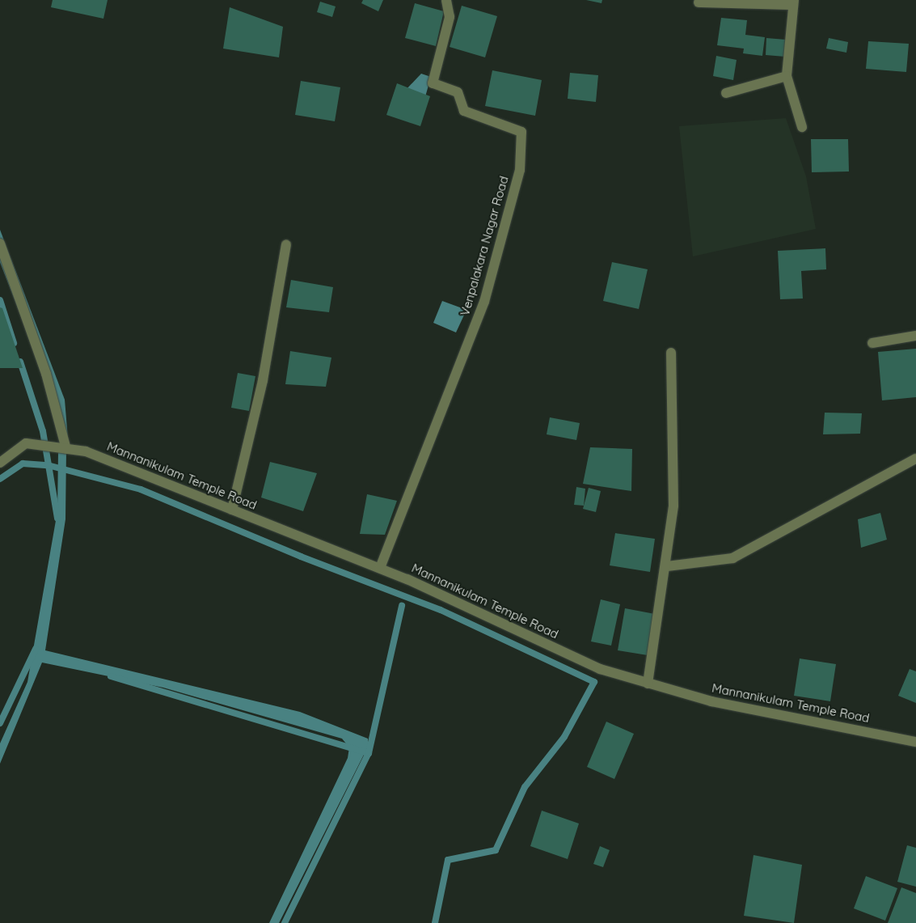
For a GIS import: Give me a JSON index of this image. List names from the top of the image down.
{
  "streets": {
    "street": ["Venpalakara Nagar Road", "Mannanikulam Temple Road"]
  },
  "crossings": [
    ["Venpalakara Nagar Road", "Mannanikulam Temple Road"]
  ]
}
